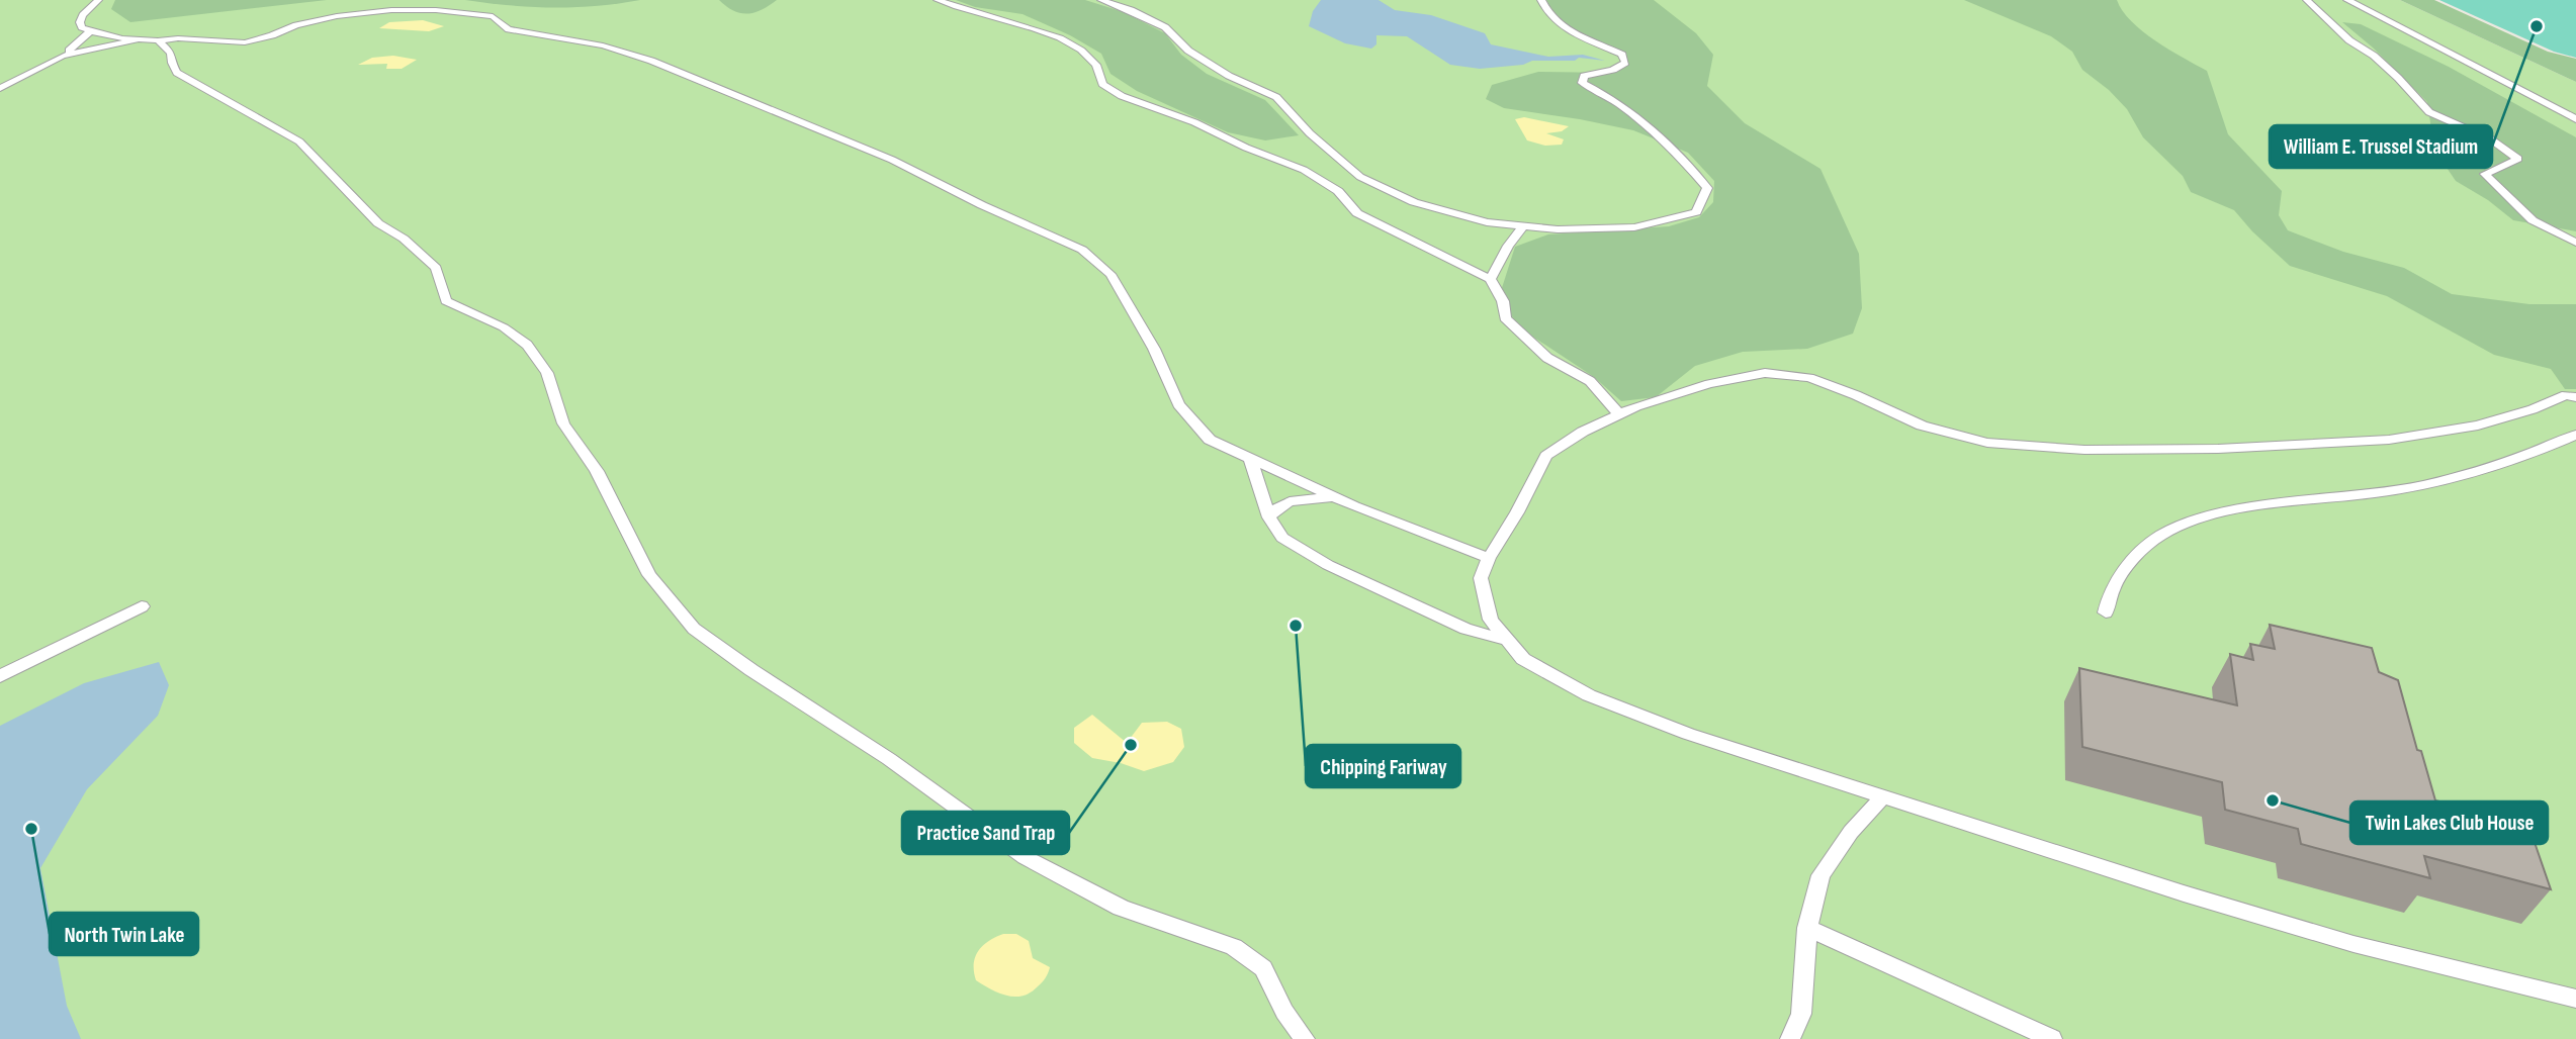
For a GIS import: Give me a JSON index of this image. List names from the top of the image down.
{
  "places": [
    "William E. Trussel Stadium",
    "Chipping Fariway",
    "Practice Sand Trap",
    "Twin Lakes Club House",
    "North Twin Lake"
  ]
}
